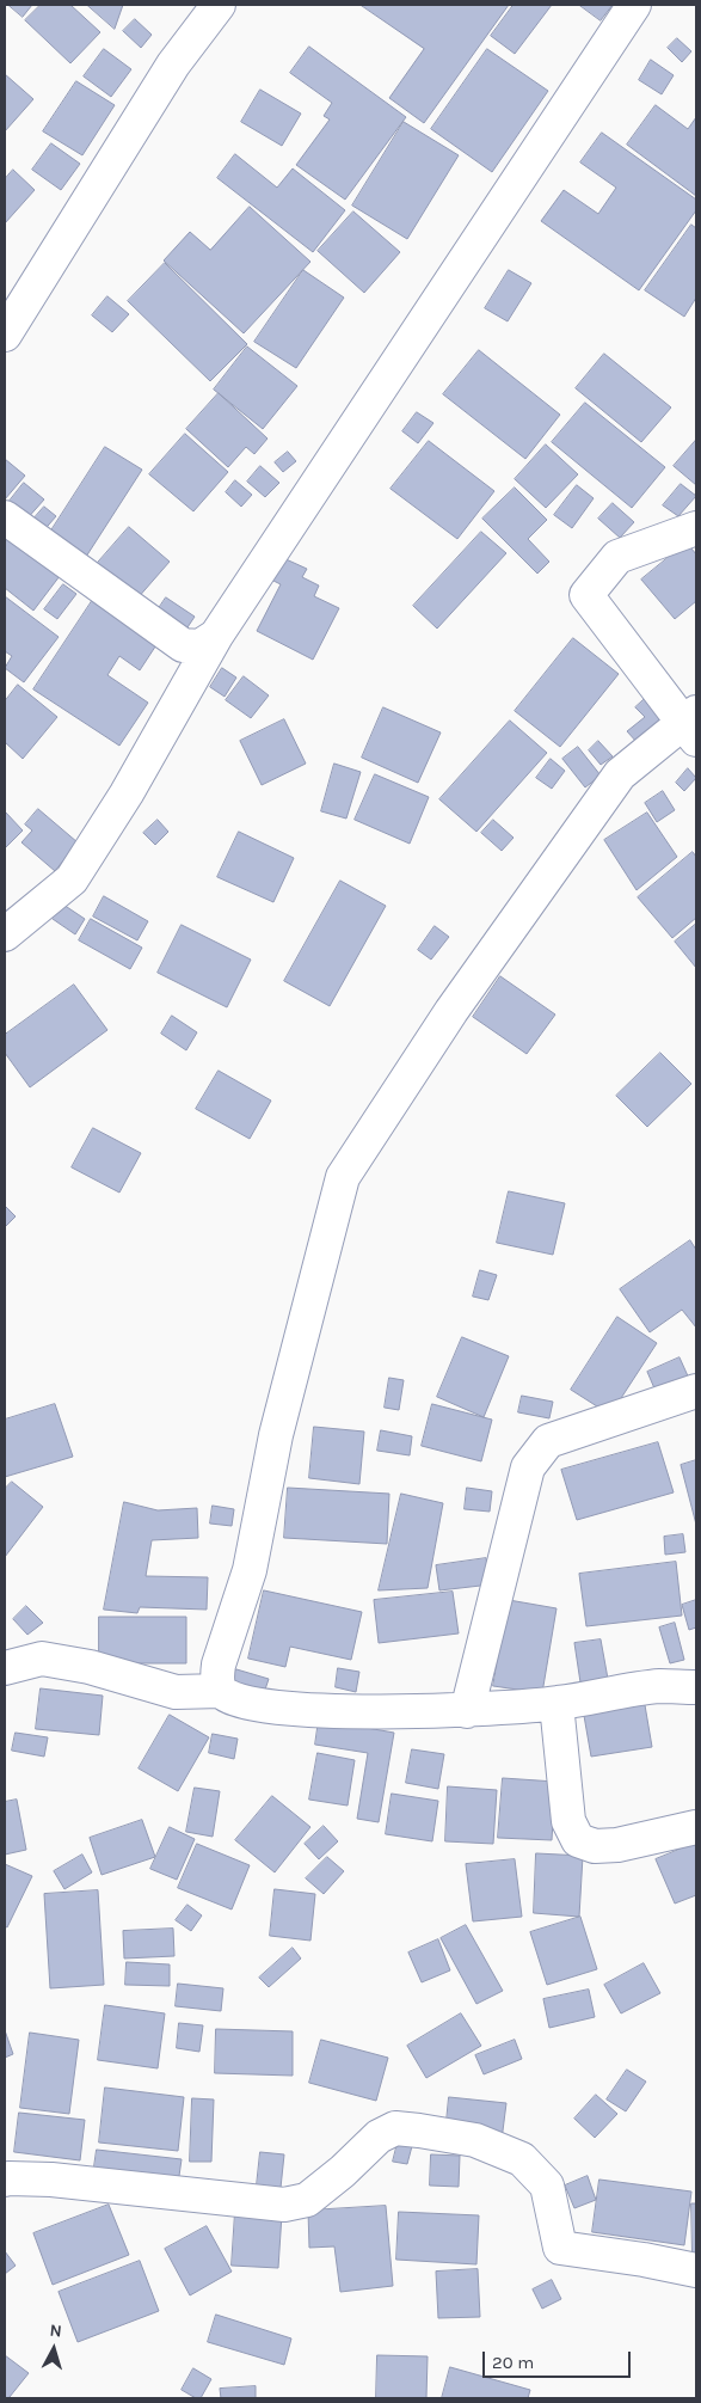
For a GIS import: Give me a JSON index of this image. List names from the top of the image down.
{
  "scale_bar": "20 m",
  "north": "top"
}
